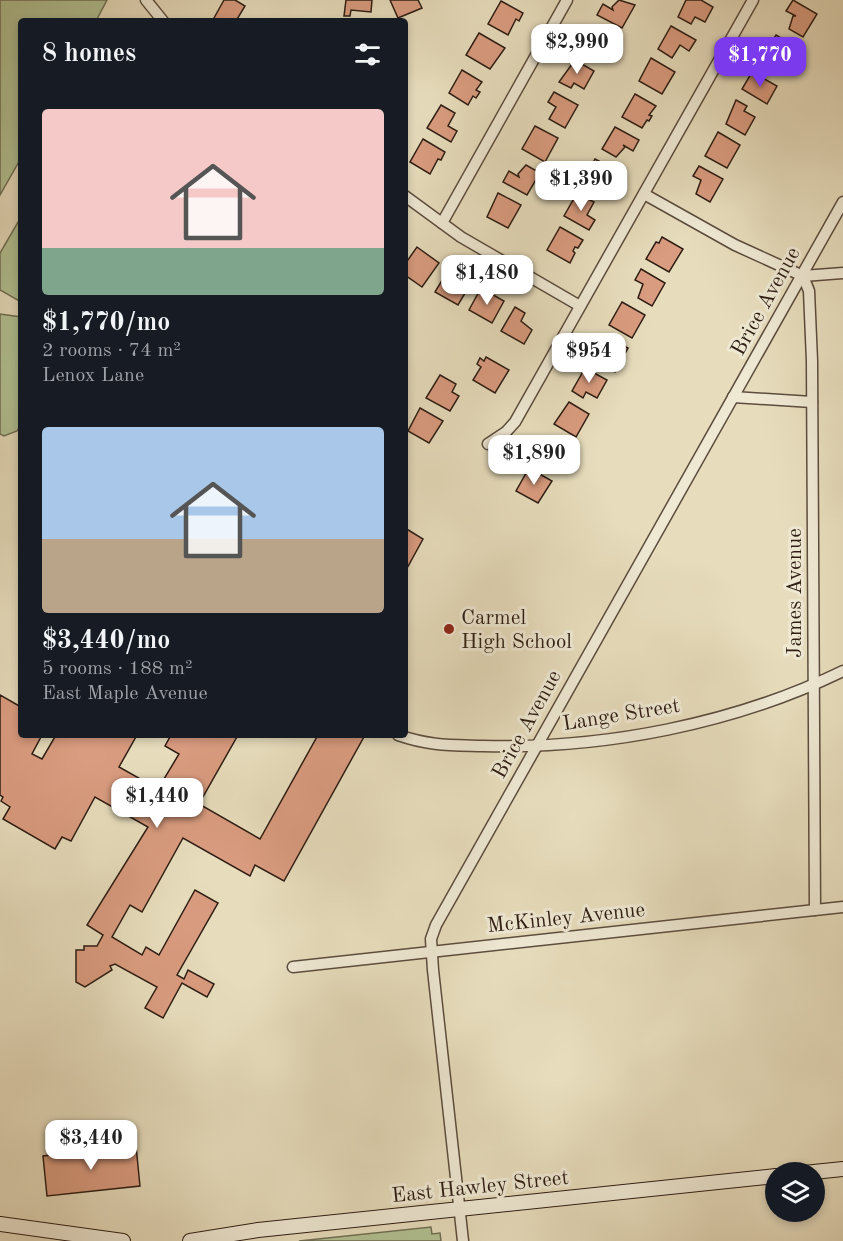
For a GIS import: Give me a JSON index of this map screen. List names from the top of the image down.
{
  "streets": {
    "street": [
      "Brice Avenue",
      "James Avenue",
      "Lange Street",
      "McKinley Avenue",
      "East Hawley Street"
    ]
  },
  "crossings": [
    ["Brice Avenue", "James Avenue"],
    ["Brice Avenue", "Lange Street"],
    ["Brice Avenue", "McKinley Avenue"],
    ["Brice Avenue", "East Hawley Street"],
    ["James Avenue", "Lange Street"],
    ["James Avenue", "McKinley Avenue"]
  ],
  "places": ["Carmel High School"],
  "page": {
    "heading": "8 homes",
    "price": [
      "$2,990",
      "$1,770",
      "$1,390",
      "$1,480",
      "$954",
      "$1,890",
      "$1,440",
      "$3,440"
    ],
    "list": [
      {
        "name": "$1,770/mo",
        "note": "2 rooms · 74 m² · Lenox Lane"
      },
      {
        "name": "$3,440/mo",
        "note": "5 rooms · 188 m² · East Maple Avenue"
      }
    ]
  }
}
